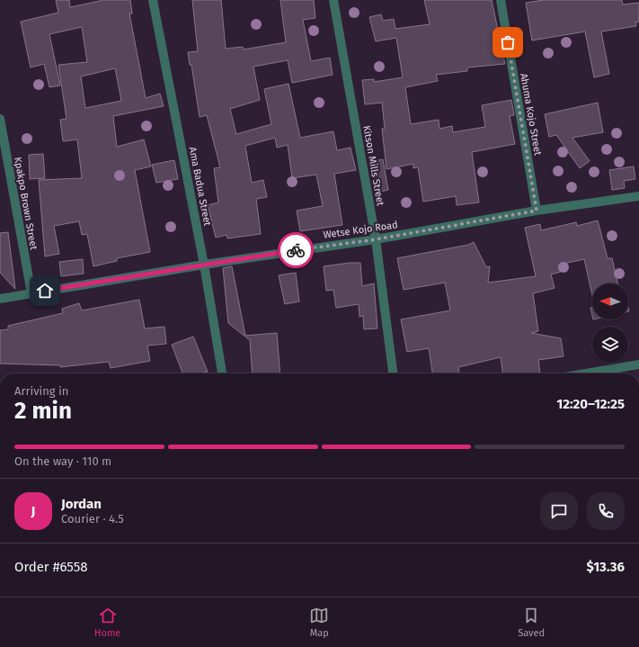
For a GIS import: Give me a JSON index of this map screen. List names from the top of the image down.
{
  "streets": {
    "street": [
      "Ahuma Kojo Street",
      "Kitson Mills Street",
      "Ama Badua Street",
      "Kpakpo Brown Street",
      "Wetse Kojo Road"
    ]
  },
  "crossings": [
    ["Ahuma Kojo Street", "Wetse Kojo Road"],
    ["Kitson Mills Street", "Wetse Kojo Road"],
    ["Ama Badua Street", "Wetse Kojo Road"],
    ["Kpakpo Brown Street", "Wetse Kojo Road"]
  ],
  "north": "left",
  "page": {
    "heading": ["2 min", "Arriving in", "12:20–12:25"],
    "panel": [
      "Jordan",
      "Courier · 4.5",
      "Order #6558",
      "$13.36"
    ],
    "bar": "On the way · 110 m",
    "round": "J",
    "tabs": ["Home", "Map", "Saved"]
  }
}
